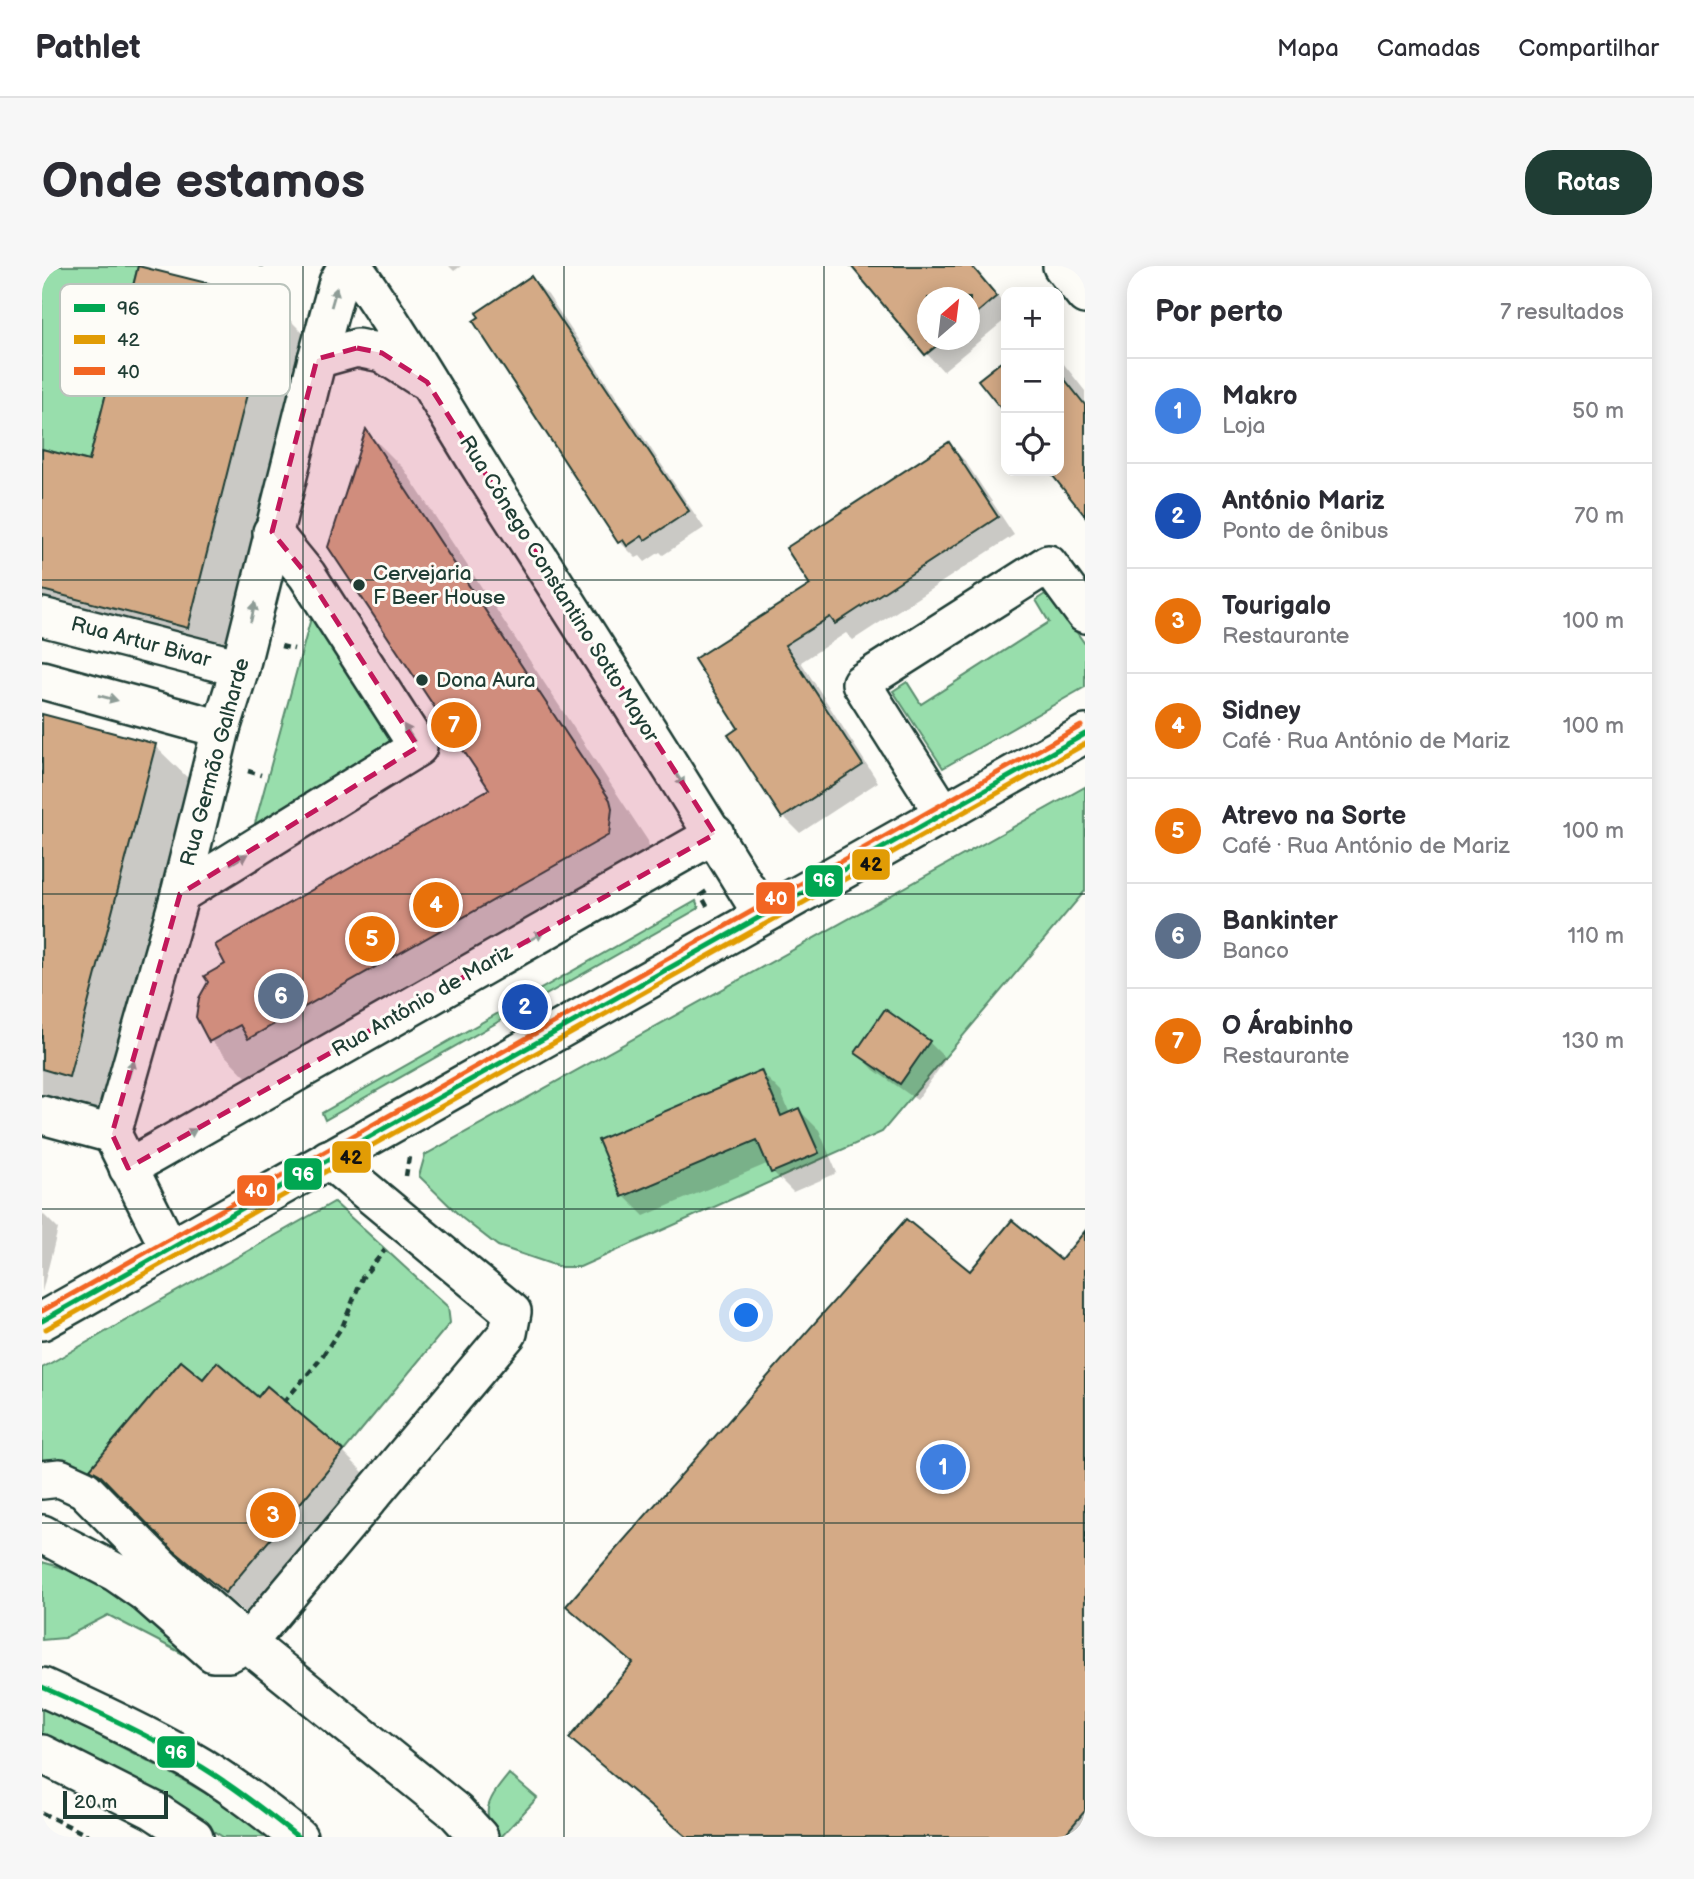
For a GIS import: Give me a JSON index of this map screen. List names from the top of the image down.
{
  "streets": {
    "street": [
      "Rua Cónego Constantino Sotto Mayor",
      "Rua Artur Bivar",
      "Rua Germão Galharde",
      "Rua António de Mariz"
    ]
  },
  "crossings": [
    ["Rua Cónego Constantino Sotto Mayor", "Rua António de Mariz"],
    ["Rua Artur Bivar", "Rua Germão Galharde"]
  ],
  "one_way": ["Rua Cónego Constantino Sotto Mayor", "Rua Germão Galharde"],
  "places": ["Cervejaria F Beer House", "Dona Aura"],
  "lines": ["transit line 40", "transit line 96", "transit line 42"],
  "legend": ["96", "42", "40"],
  "scale_bar": "20 m",
  "north": "top right",
  "page": {
    "header": "Pathlet",
    "nav": ["Mapa", "Camadas", "Compartilhar"],
    "buttons": "Rotas",
    "title": "Onde estamos",
    "heading": ["Por perto", "7 resultados"],
    "map_buttons": ["+", "−"],
    "list": [
      {
        "mark": "1",
        "name": "Makro",
        "note": "Loja",
        "value": "50 m"
      },
      {
        "mark": "2",
        "name": "António Mariz",
        "note": "Ponto de ônibus",
        "value": "70 m"
      },
      {
        "mark": "3",
        "name": "Tourigalo",
        "note": "Restaurante",
        "value": "100 m"
      },
      {
        "mark": "4",
        "name": "Sidney",
        "note": "Café · Rua António de Mariz",
        "value": "100 m"
      },
      {
        "mark": "5",
        "name": "Atrevo na Sorte",
        "note": "Café · Rua António de Mariz",
        "value": "100 m"
      },
      {
        "mark": "6",
        "name": "Bankinter",
        "note": "Banco",
        "value": "110 m"
      },
      {
        "mark": "7",
        "name": "O Árabinho",
        "note": "Restaurante",
        "value": "130 m"
      }
    ],
    "pins": [
      "7",
      "4",
      "5",
      "6",
      "2",
      "1",
      "3"
    ],
    "scale": "20 m"
  }
}
